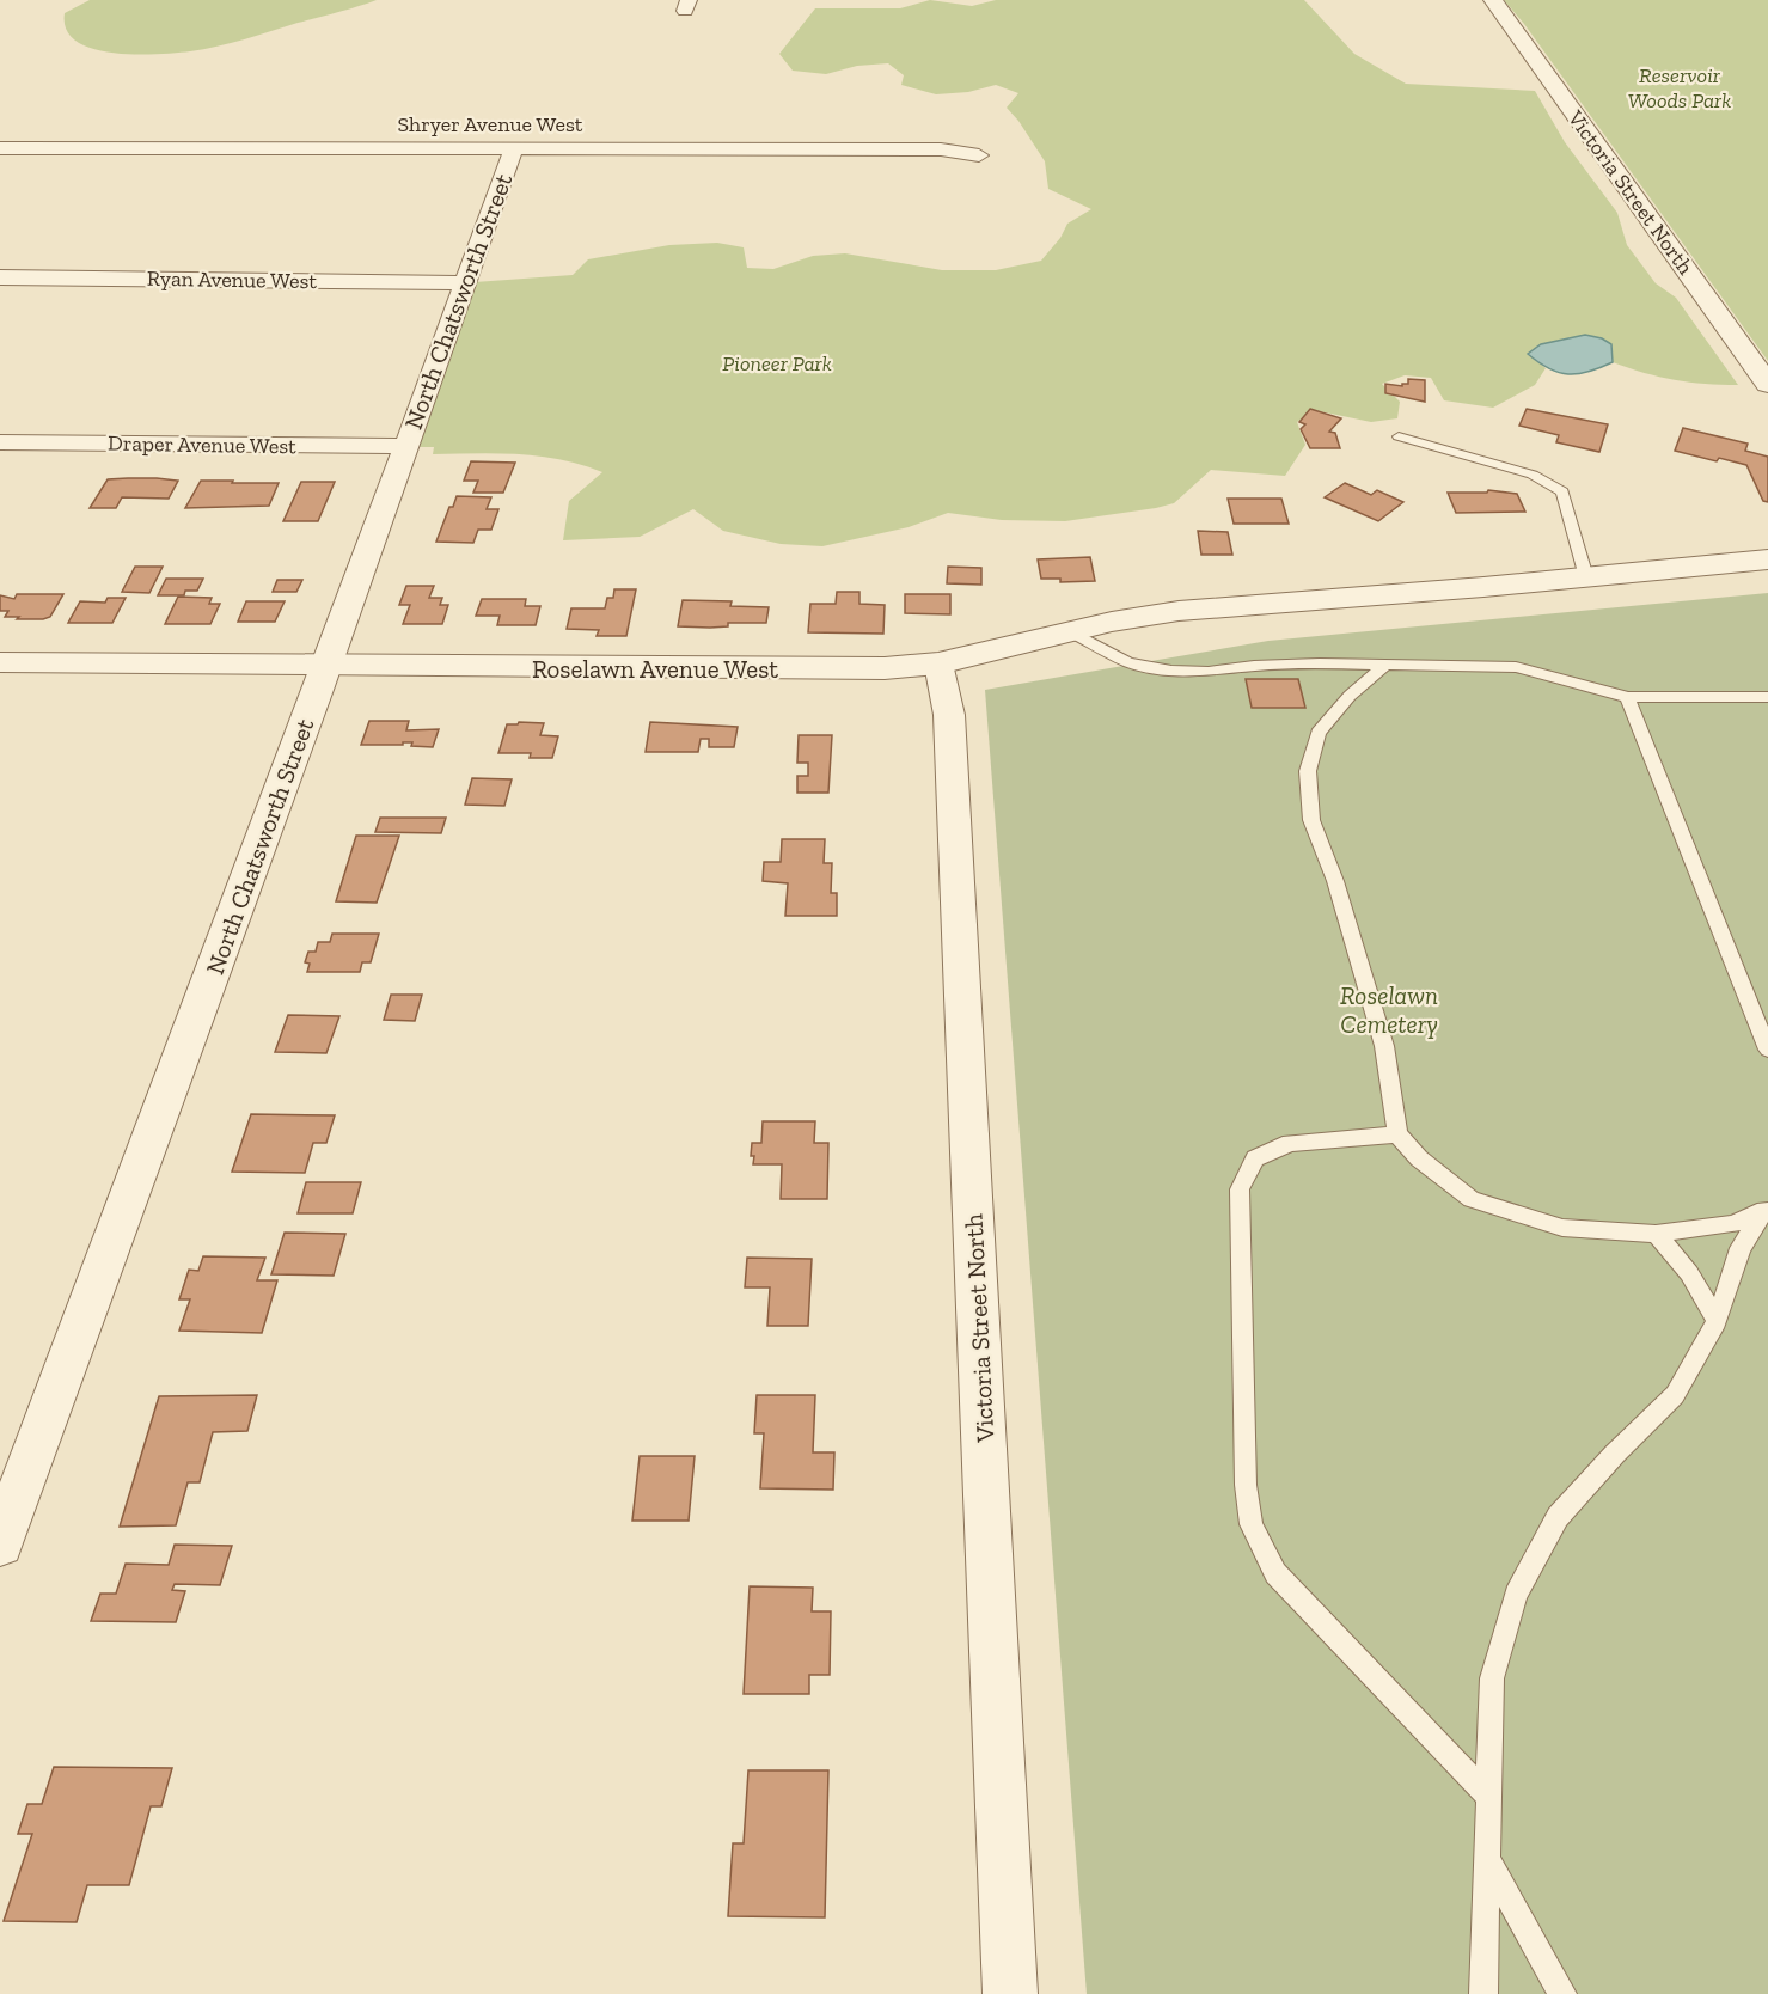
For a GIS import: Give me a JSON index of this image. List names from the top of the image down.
{
  "streets": {
    "street": [
      "Shryer Avenue West",
      "Victoria Street North",
      "Ryan Avenue West",
      "North Chatsworth Street",
      "Draper Avenue West",
      "Roselawn Avenue West"
    ]
  },
  "crossings": [
    ["Shryer Avenue West", "North Chatsworth Street"],
    ["Victoria Street North", "Roselawn Avenue West"],
    ["Ryan Avenue West", "North Chatsworth Street"],
    ["North Chatsworth Street", "Draper Avenue West"],
    ["North Chatsworth Street", "Roselawn Avenue West"]
  ],
  "parks": ["Reservoir Woods Park", "Pioneer Park", "Roselawn Cemetery"]
}
